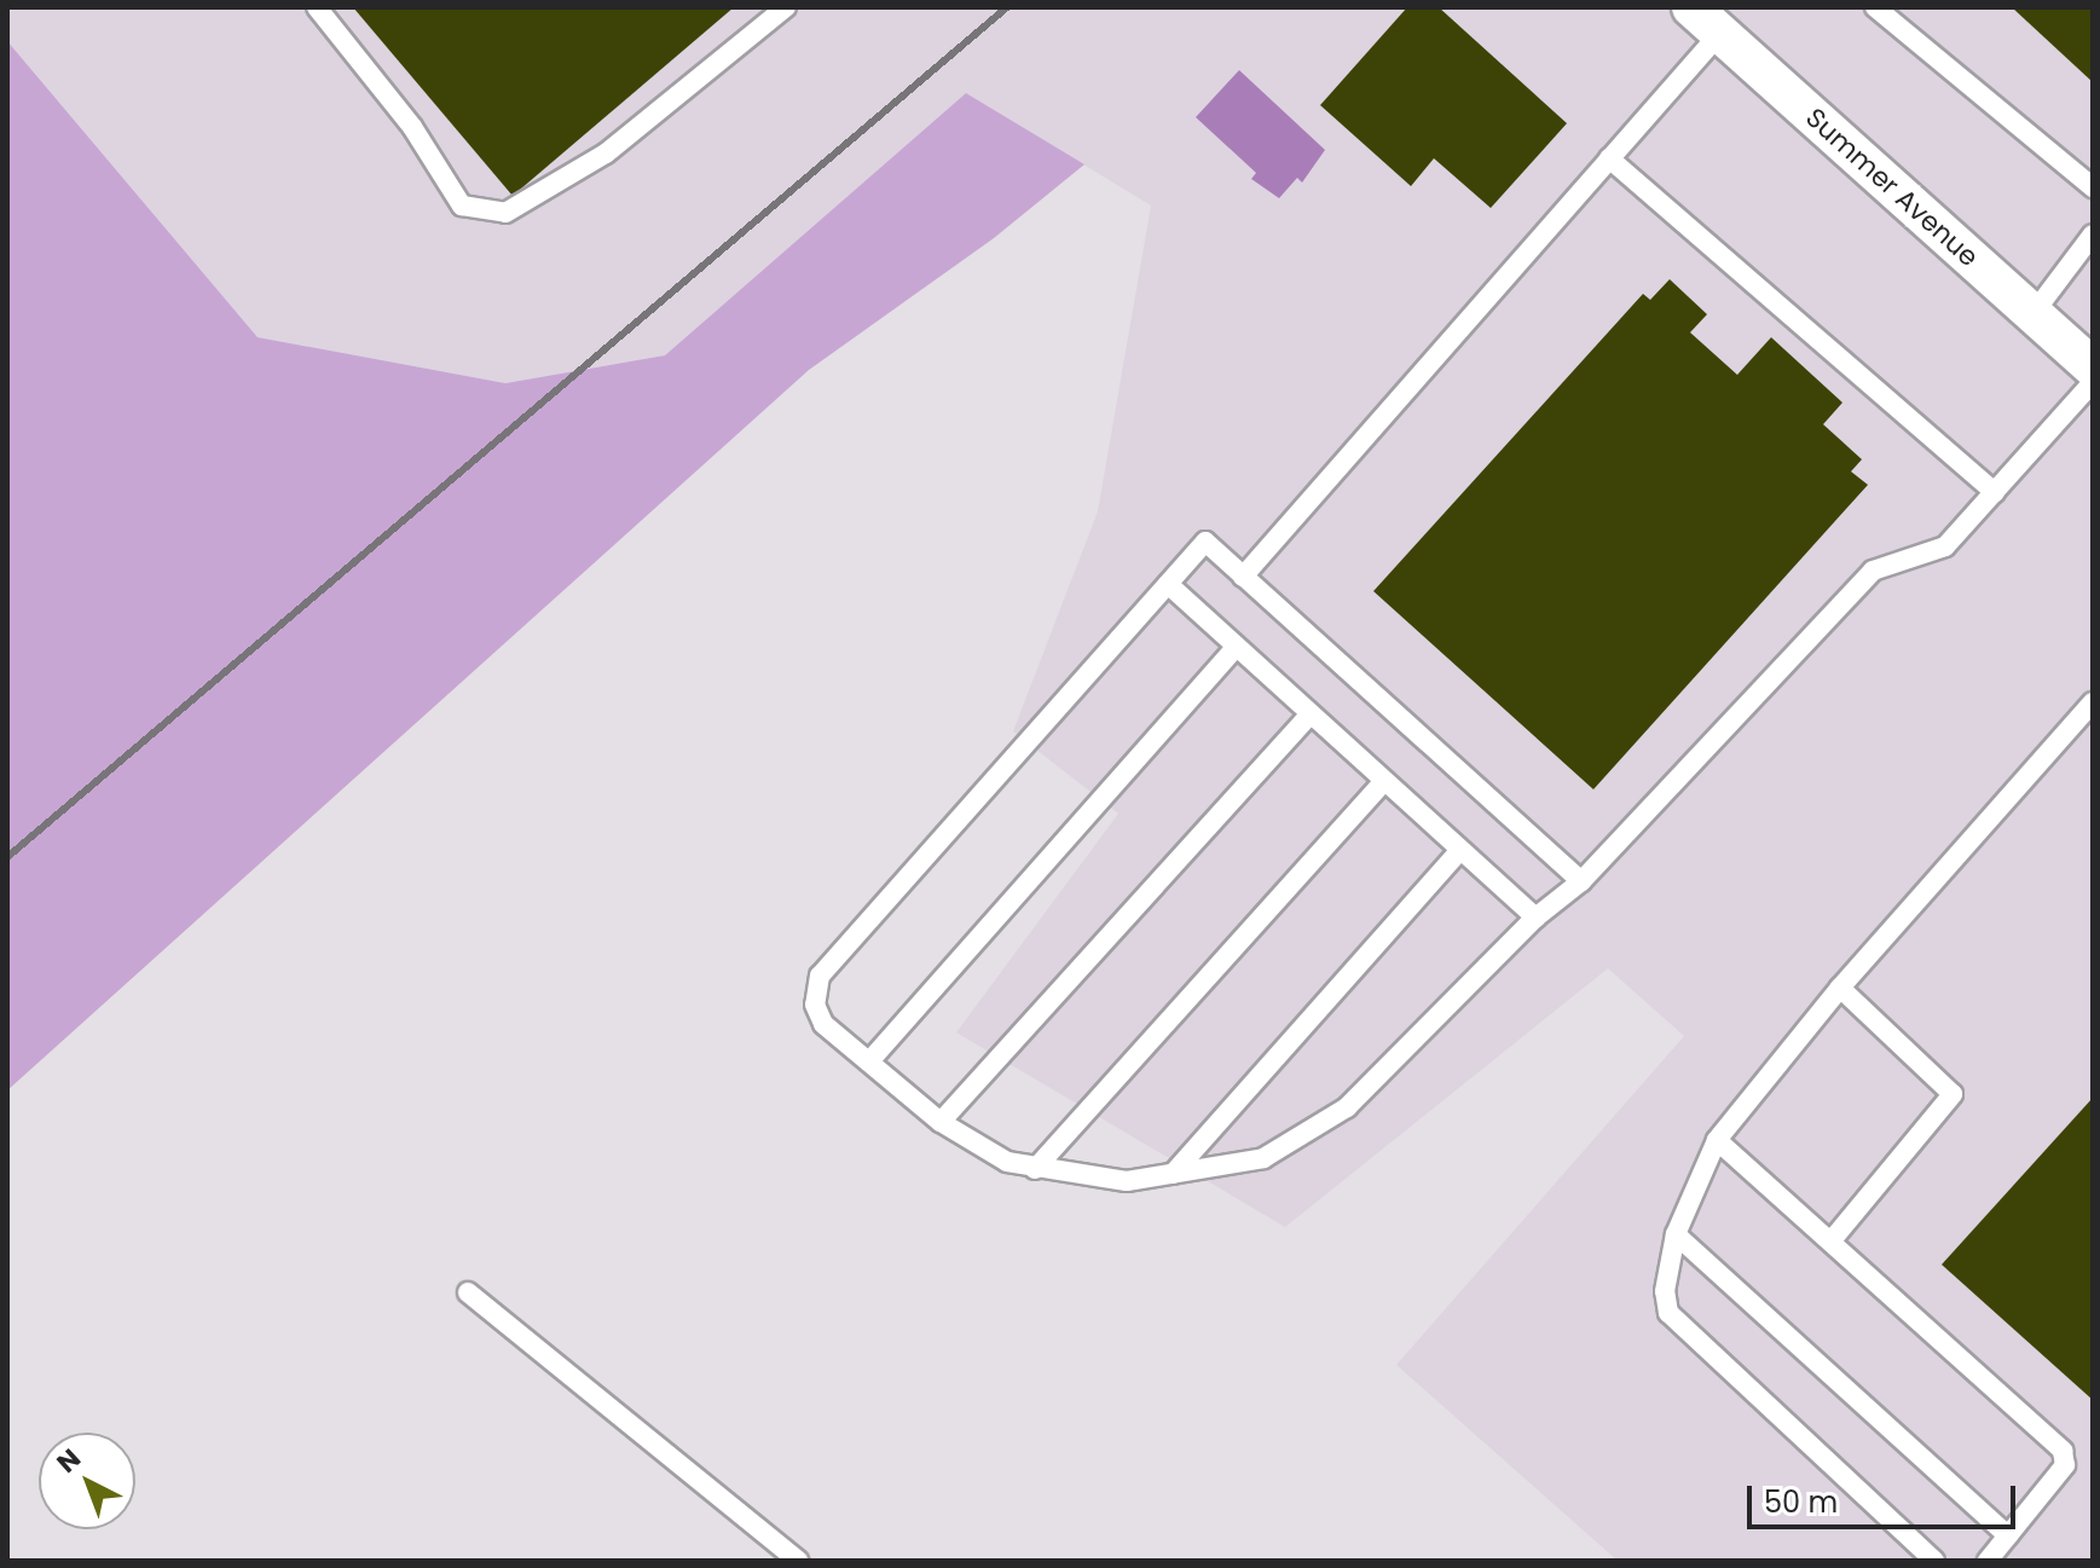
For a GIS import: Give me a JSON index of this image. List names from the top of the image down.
{
  "streets": {
    "street": ["Summer Avenue"]
  },
  "scale_bar": "50 m",
  "north": "top left"
}
